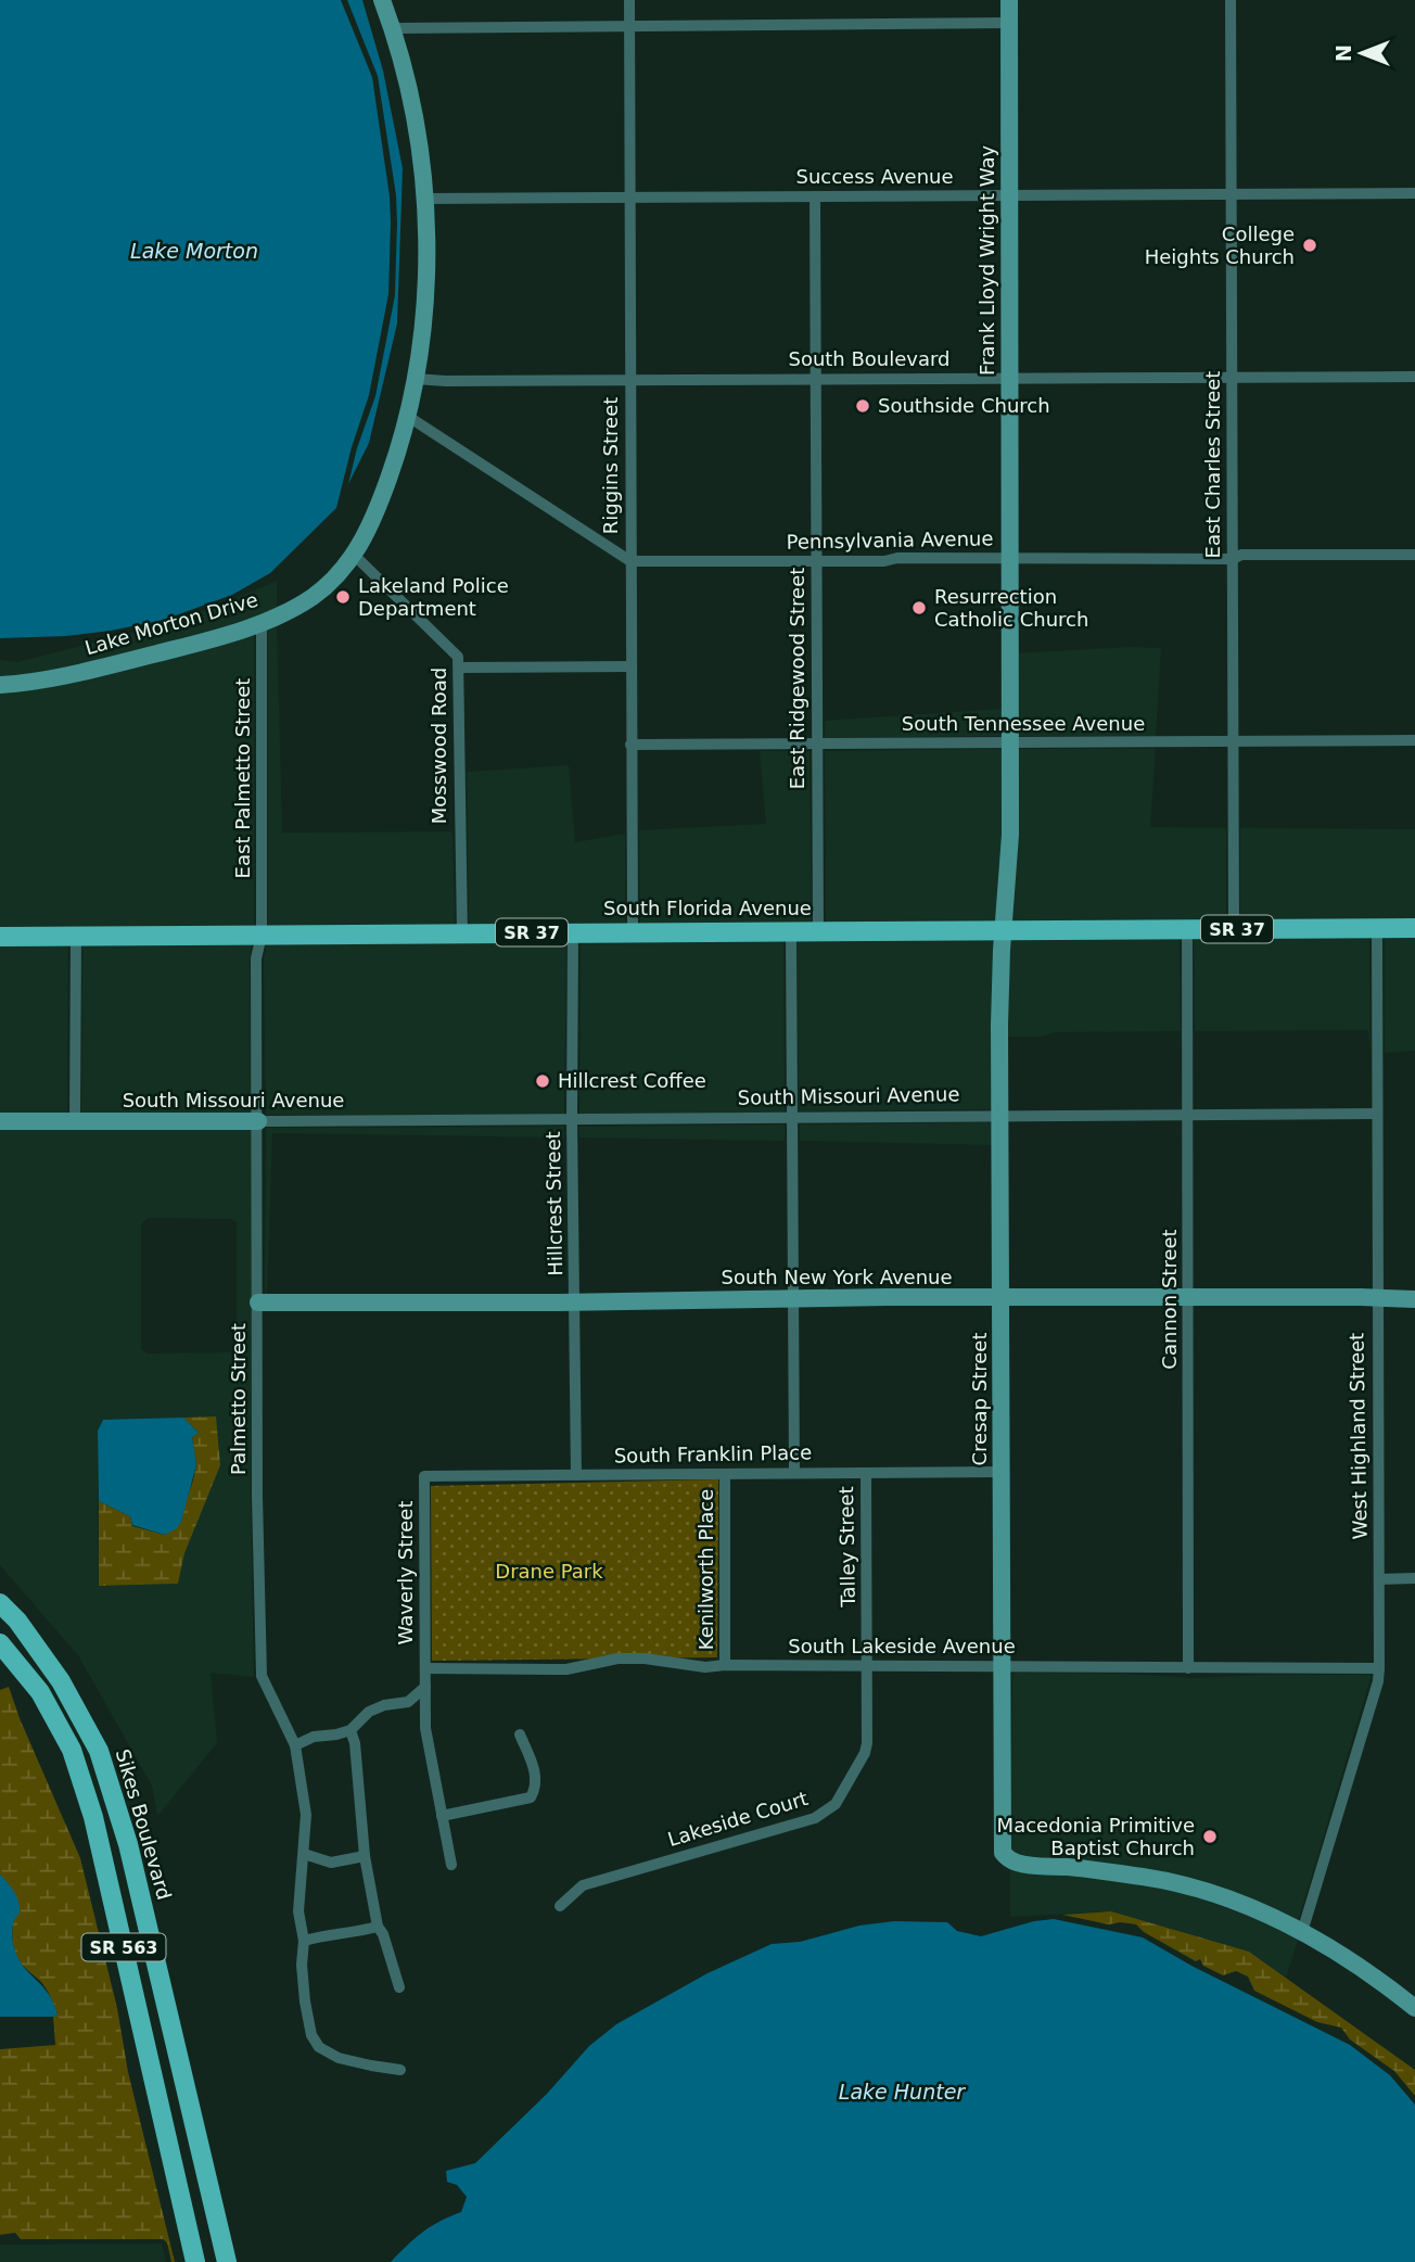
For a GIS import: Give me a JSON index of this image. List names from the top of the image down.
{
  "streets": {
    "main road": [
      "South Florida Avenue",
      "SR 37",
      "Sikes Boulevard",
      "SR 563"
    ],
    "street": [
      "Success Avenue",
      "Frank Lloyd Wright Way",
      "South Boulevard",
      "East Charles Street",
      "Riggins Street",
      "Pennsylvania Avenue",
      "Lake Morton Drive",
      "East Ridgewood Street",
      "South Tennessee Avenue",
      "Mosswood Road",
      "East Palmetto Street",
      "South Missouri Avenue",
      "Hillcrest Street",
      "South New York Avenue",
      "Cannon Street",
      "Palmetto Street",
      "Cresap Street",
      "West Highland Street",
      "South Franklin Place",
      "Talley Street",
      "Kenilworth Place",
      "Waverly Street",
      "South Lakeside Avenue",
      "Lakeside Court"
    ]
  },
  "crossings": [
    ["Success Avenue", "Frank Lloyd Wright Way"],
    ["Success Avenue", "East Charles Street"],
    ["Success Avenue", "Riggins Street"],
    ["Success Avenue", "Lake Morton Drive"],
    ["Success Avenue", "East Ridgewood Street"],
    ["Frank Lloyd Wright Way", "South Boulevard"],
    ["Frank Lloyd Wright Way", "Pennsylvania Avenue"],
    ["Frank Lloyd Wright Way", "South Tennessee Avenue"],
    ["Frank Lloyd Wright Way", "South Florida Avenue"],
    ["Frank Lloyd Wright Way", "Cresap Street"],
    ["South Boulevard", "East Charles Street"],
    ["South Boulevard", "Riggins Street"],
    ["South Boulevard", "Lake Morton Drive"],
    ["South Boulevard", "East Ridgewood Street"],
    ["East Charles Street", "Pennsylvania Avenue"],
    ["East Charles Street", "South Tennessee Avenue"],
    ["East Charles Street", "South Florida Avenue"],
    ["Riggins Street", "Pennsylvania Avenue"],
    ["Riggins Street", "South Tennessee Avenue"],
    ["Riggins Street", "South Florida Avenue"],
    ["Pennsylvania Avenue", "East Ridgewood Street"],
    ["Lake Morton Drive", "Mosswood Road"],
    ["Lake Morton Drive", "East Palmetto Street"],
    ["East Ridgewood Street", "South Tennessee Avenue"],
    ["East Ridgewood Street", "South Florida Avenue"],
    ["Mosswood Road", "South Florida Avenue"],
    ["East Palmetto Street", "South Florida Avenue"],
    ["East Palmetto Street", "South Missouri Avenue"],
    ["East Palmetto Street", "Palmetto Street"],
    ["South Florida Avenue", "Hillcrest Street"],
    ["South Florida Avenue", "Cannon Street"],
    ["South Florida Avenue", "Cresap Street"],
    ["South Florida Avenue", "West Highland Street"],
    ["South Missouri Avenue", "Hillcrest Street"],
    ["South Missouri Avenue", "Cannon Street"],
    ["South Missouri Avenue", "Palmetto Street"],
    ["South Missouri Avenue", "Cresap Street"],
    ["South Missouri Avenue", "West Highland Street"],
    ["Hillcrest Street", "South New York Avenue"],
    ["Hillcrest Street", "South Franklin Place"],
    ["South New York Avenue", "Cannon Street"],
    ["South New York Avenue", "Palmetto Street"],
    ["South New York Avenue", "Cresap Street"],
    ["South New York Avenue", "West Highland Street"],
    ["Cannon Street", "South Lakeside Avenue"],
    ["Cresap Street", "West Highland Street"],
    ["Cresap Street", "South Franklin Place"],
    ["Cresap Street", "South Lakeside Avenue"],
    ["West Highland Street", "South Lakeside Avenue"],
    ["South Franklin Place", "Talley Street"],
    ["South Franklin Place", "Kenilworth Place"],
    ["South Franklin Place", "Waverly Street"],
    ["Talley Street", "South Lakeside Avenue"],
    ["Talley Street", "Lakeside Court"],
    ["Kenilworth Place", "South Lakeside Avenue"],
    ["Waverly Street", "South Lakeside Avenue"],
    ["South Lakeside Avenue", "Lakeside Court"]
  ],
  "water": ["Lake Morton", "Lake Hunter"],
  "parks": ["Drane Park"],
  "places": [
    "College Heights Church",
    "Southside Church",
    "Lakeland Police Department",
    "Resurrection Catholic Church",
    "Hillcrest Coffee",
    "Macedonia Primitive Baptist Church"
  ],
  "north": "left"
}
